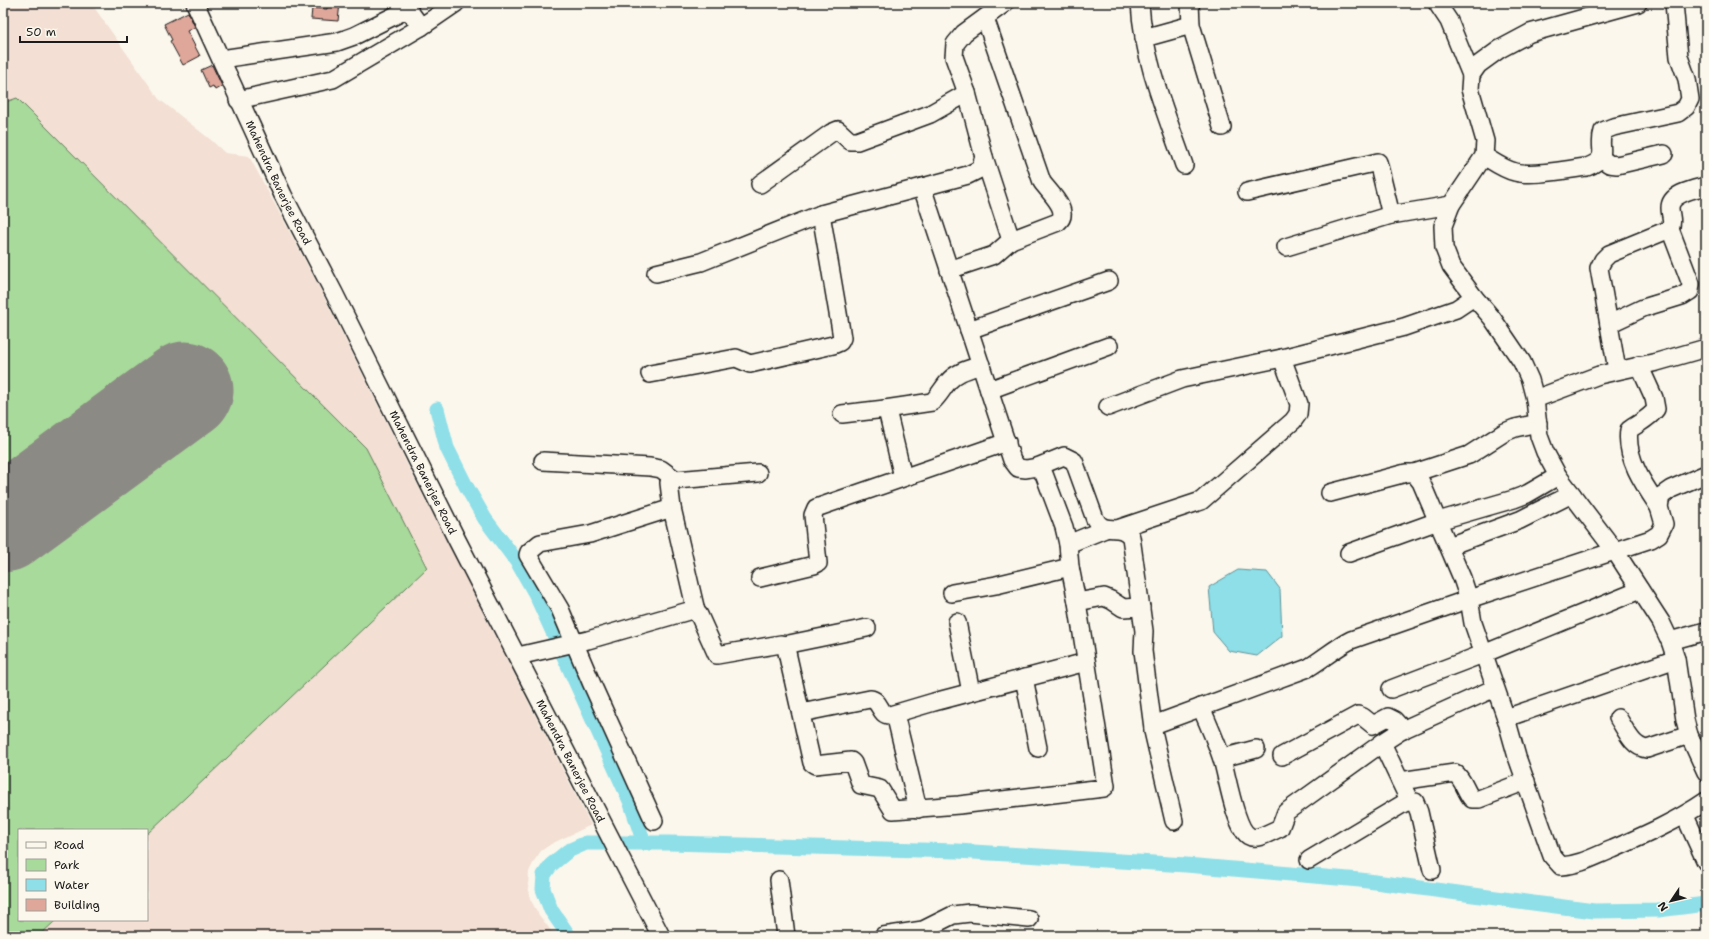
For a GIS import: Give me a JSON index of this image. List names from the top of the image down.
{
  "streets": {
    "street": ["Mahendra Banerjee Road"]
  },
  "legend": [
    "Road",
    "Park",
    "Water",
    "Building"
  ],
  "scale_bar": "50 m",
  "north": "bottom left"
}
